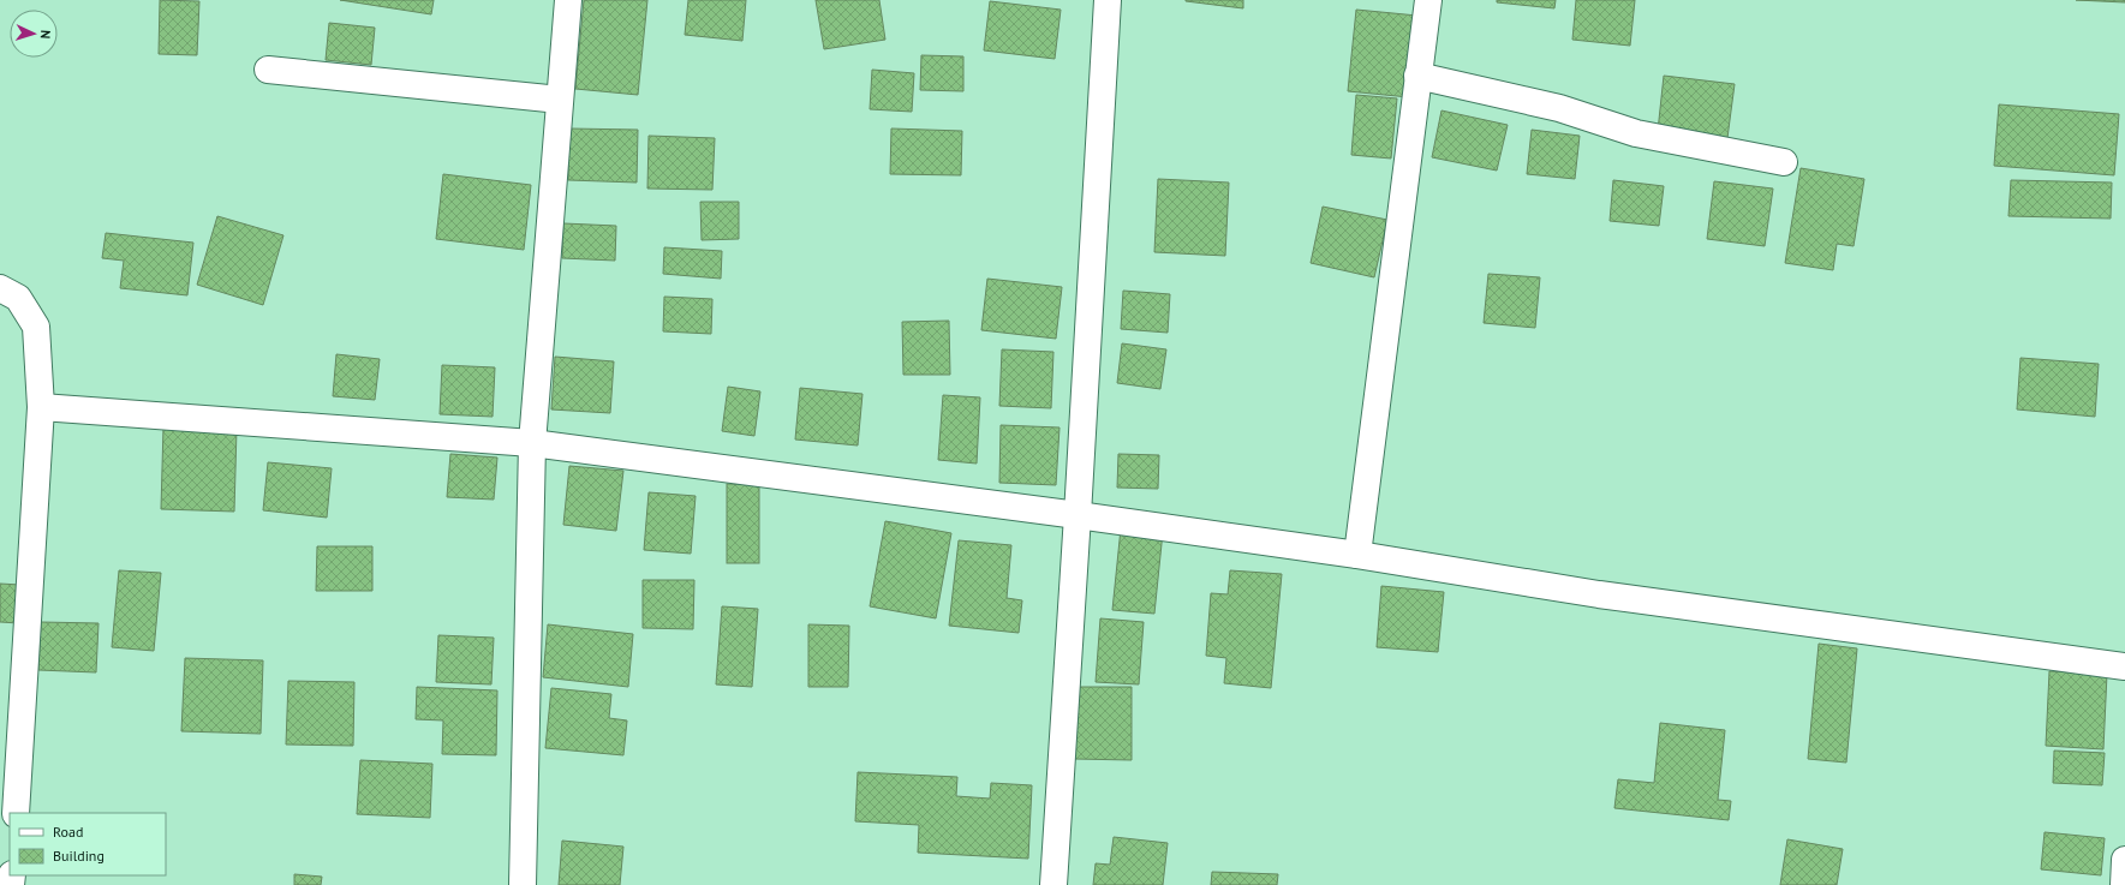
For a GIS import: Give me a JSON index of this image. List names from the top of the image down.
{
  "legend": ["Road", "Building"],
  "north": "right"
}
